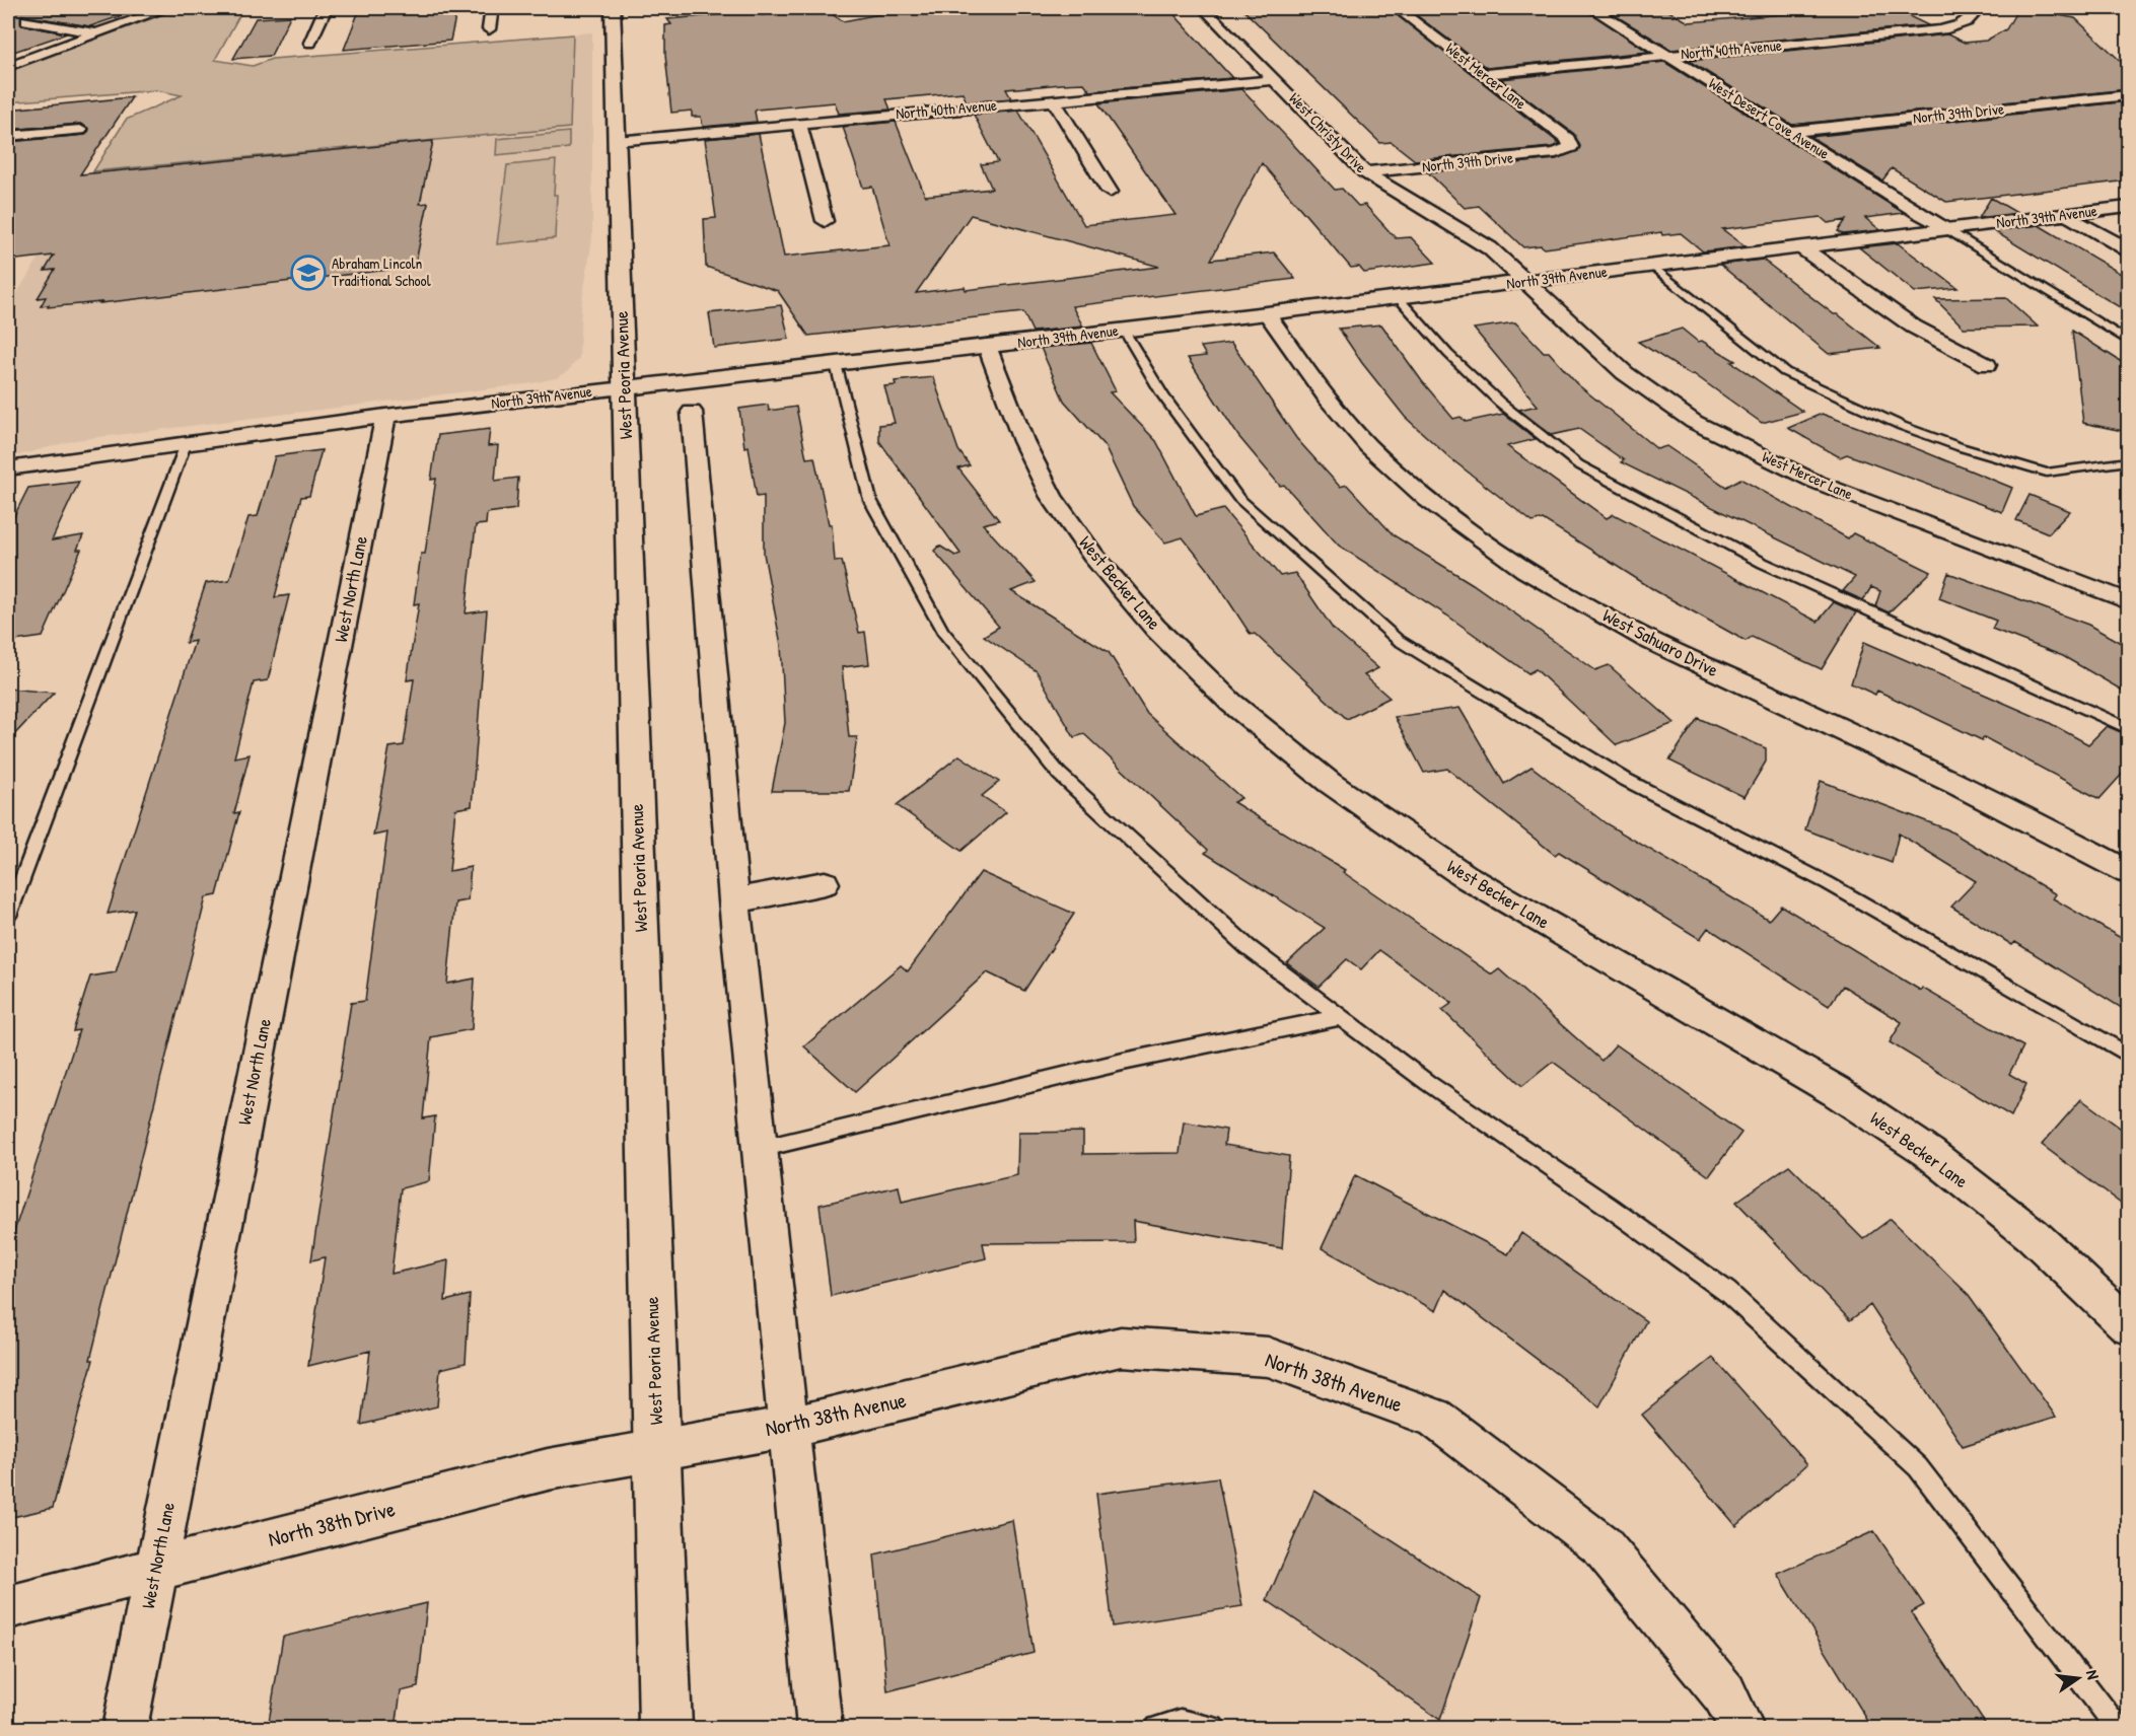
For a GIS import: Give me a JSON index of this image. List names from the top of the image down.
{
  "streets": {
    "main road": ["North 39th Avenue", "West Peoria Avenue"],
    "street": [
      "North 40th Avenue",
      "West Mercer Lane",
      "North 39th Drive",
      "West Desert Cove Avenue",
      "West Christy Drive",
      "West Becker Lane",
      "West North Lane",
      "West Sahuaro Drive",
      "North 38th Avenue",
      "North 38th Drive"
    ]
  },
  "crossings": [
    ["North 40th Avenue", "West Mercer Lane"],
    ["North 40th Avenue", "West Desert Cove Avenue"],
    ["North 40th Avenue", "West Christy Drive"],
    ["North 40th Avenue", "West Peoria Avenue"],
    ["West Mercer Lane", "North 39th Drive"],
    ["West Mercer Lane", "West Christy Drive"],
    ["West Mercer Lane", "North 39th Avenue"],
    ["North 39th Drive", "West Desert Cove Avenue"],
    ["North 39th Drive", "West Christy Drive"],
    ["West Desert Cove Avenue", "North 39th Avenue"],
    ["West Christy Drive", "North 39th Avenue"],
    ["North 39th Avenue", "West Peoria Avenue"],
    ["North 39th Avenue", "West Becker Lane"],
    ["North 39th Avenue", "West North Lane"],
    ["North 39th Avenue", "West Sahuaro Drive"],
    ["West Peoria Avenue", "North 38th Avenue"],
    ["West Peoria Avenue", "North 38th Drive"],
    ["West North Lane", "North 38th Drive"],
    ["North 38th Avenue", "North 38th Drive"]
  ],
  "places": {
    "school or university": ["Abraham Lincoln Traditional School"]
  },
  "north": "right"
}
